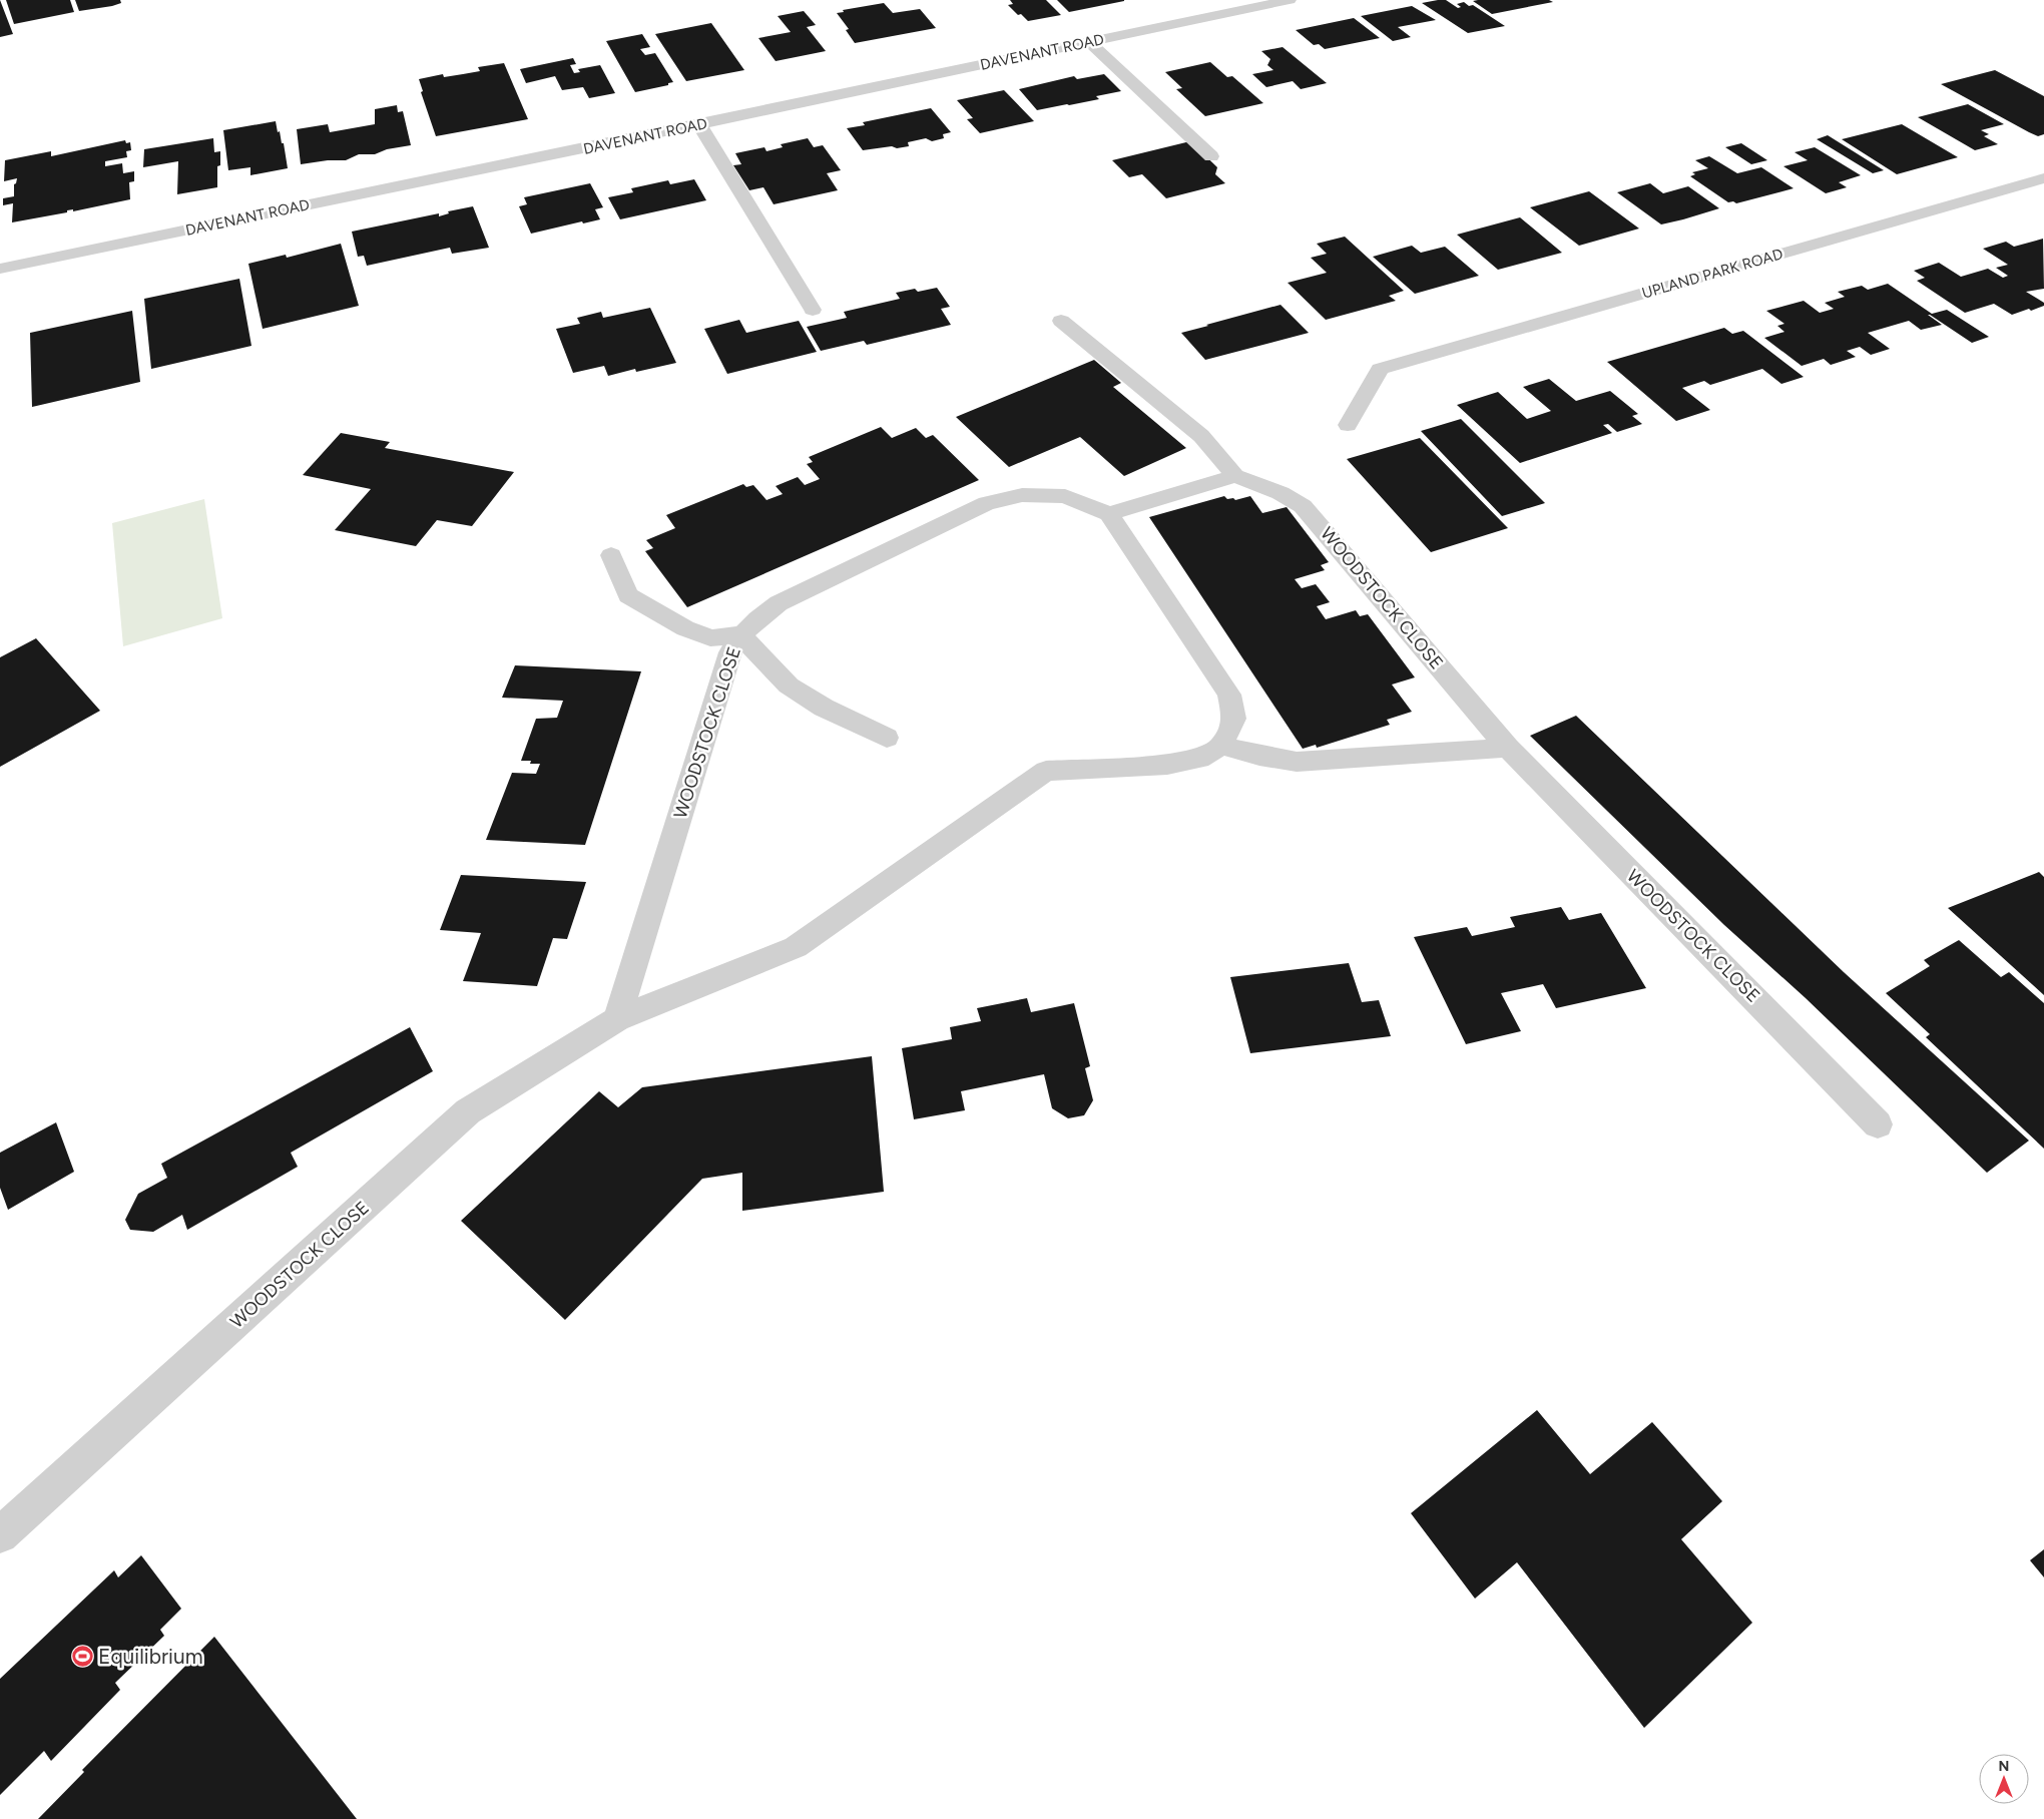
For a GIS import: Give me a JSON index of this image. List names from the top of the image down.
{
  "streets": {
    "street": ["DAVENANT ROAD", "UPLAND PARK ROAD", "WOODSTOCK CLOSE"]
  },
  "places": {
    "sports": ["Equilibrium"]
  },
  "north": "top"
}
